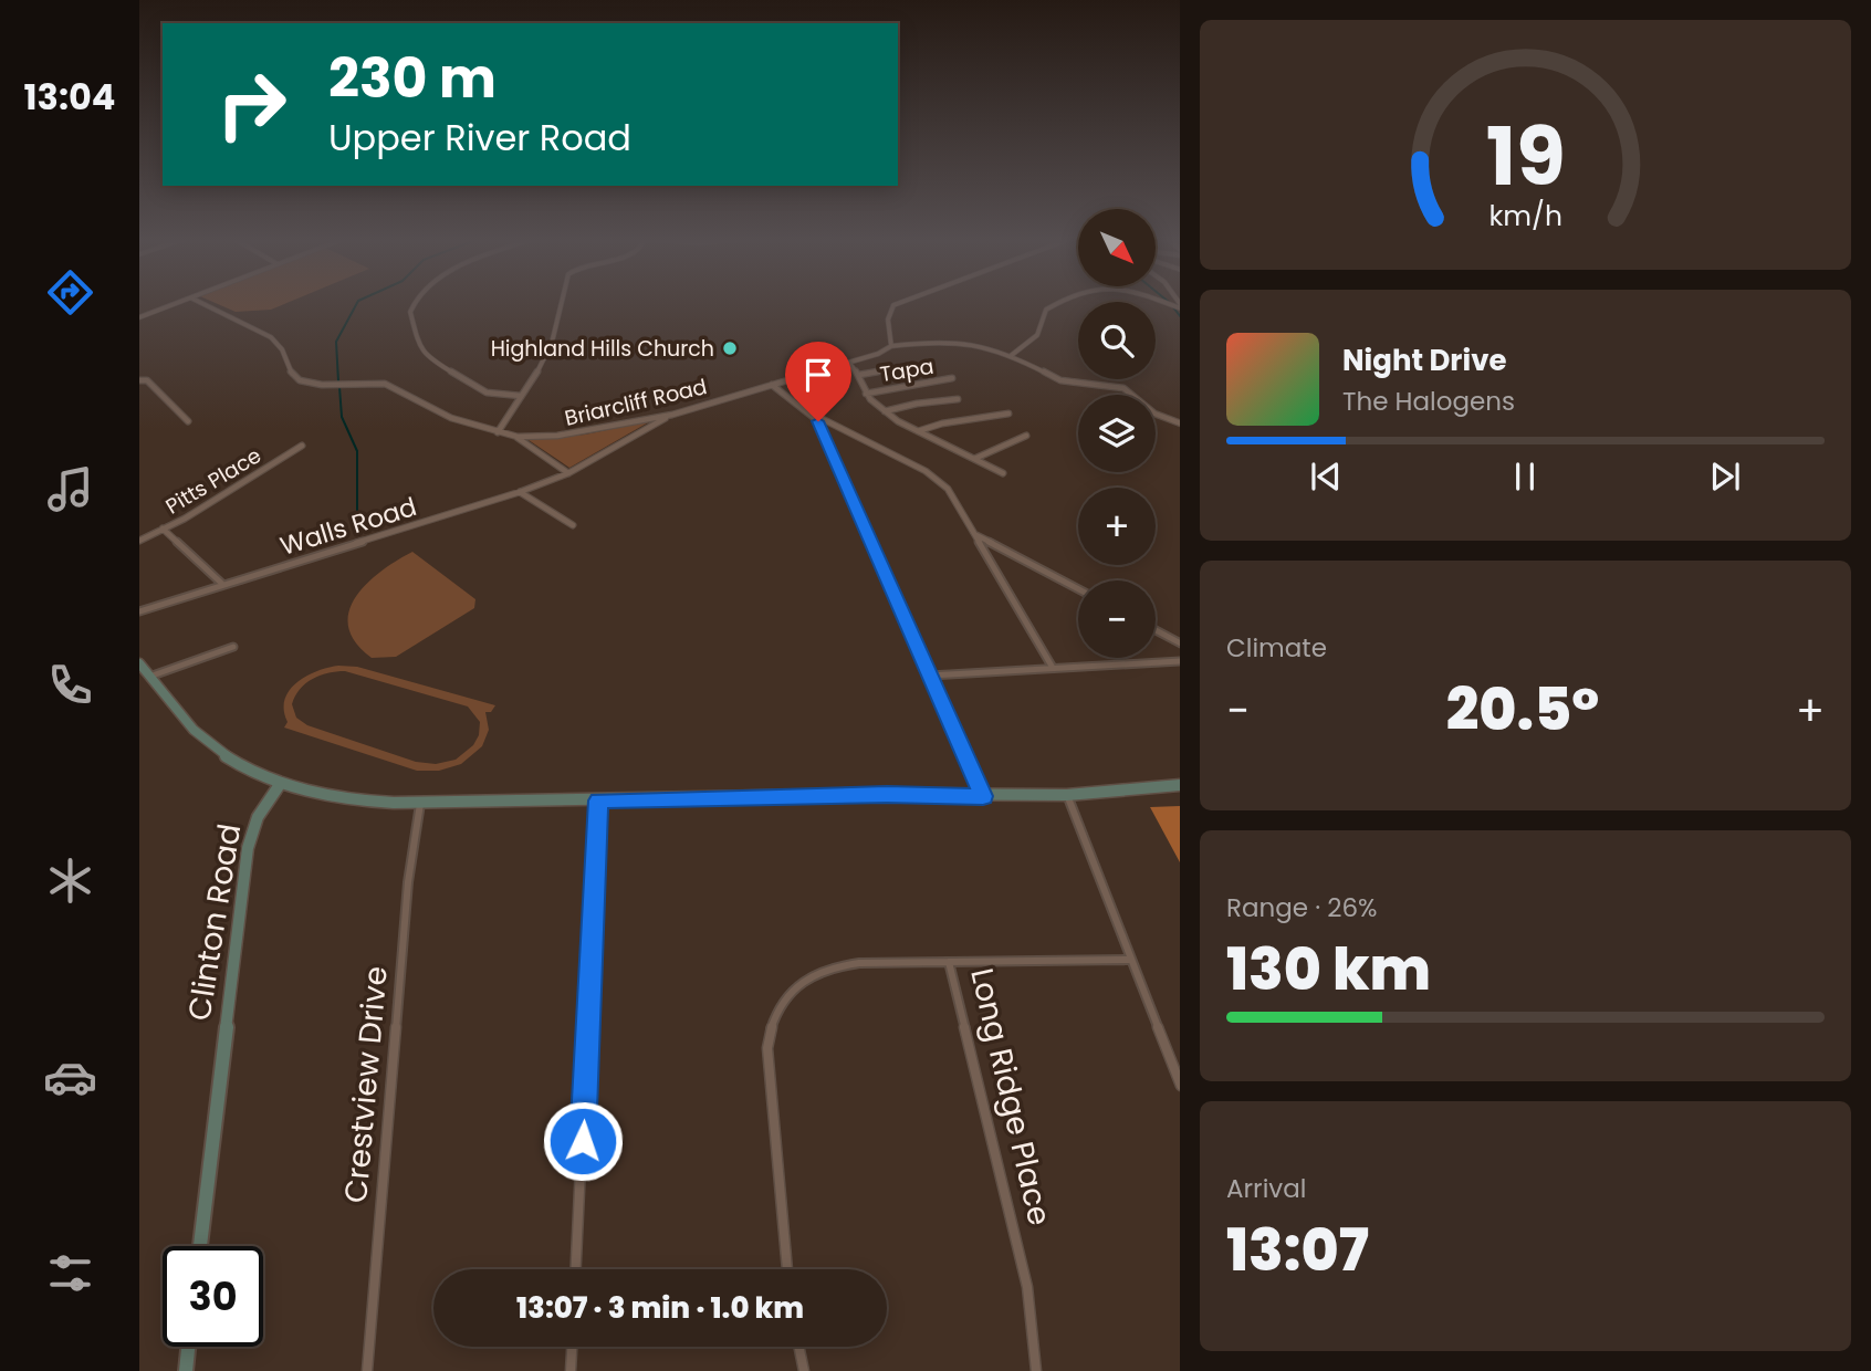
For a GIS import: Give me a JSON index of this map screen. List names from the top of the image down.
{
  "streets": {
    "street": [
      "Tapa",
      "Briarcliff Road",
      "Pitts Place",
      "Walls Road",
      "Clinton Road",
      "Crestview Drive",
      "Long Ridge Place"
    ]
  },
  "crossings": [
    ["Briarcliff Road", "Walls Road"]
  ],
  "places": ["Highland Hills Church"],
  "north": "bottom right",
  "page": {
    "tabs": "13:04",
    "turn": ["230 m", "Upper River Road"],
    "map_buttons": ["+", "−"],
    "song": ["Night Drive", "The Halogens"],
    "tile": [
      "Climate",
      ["Range · 26%", "130 km"],
      ["Arrival", "13:07"]
    ],
    "heat": ["−", "20.5°", "+"],
    "limit": "30",
    "trip": "13:07 · 3 min · 1.0 km",
    "gauge": ["19", "km/h"]
  }
}
